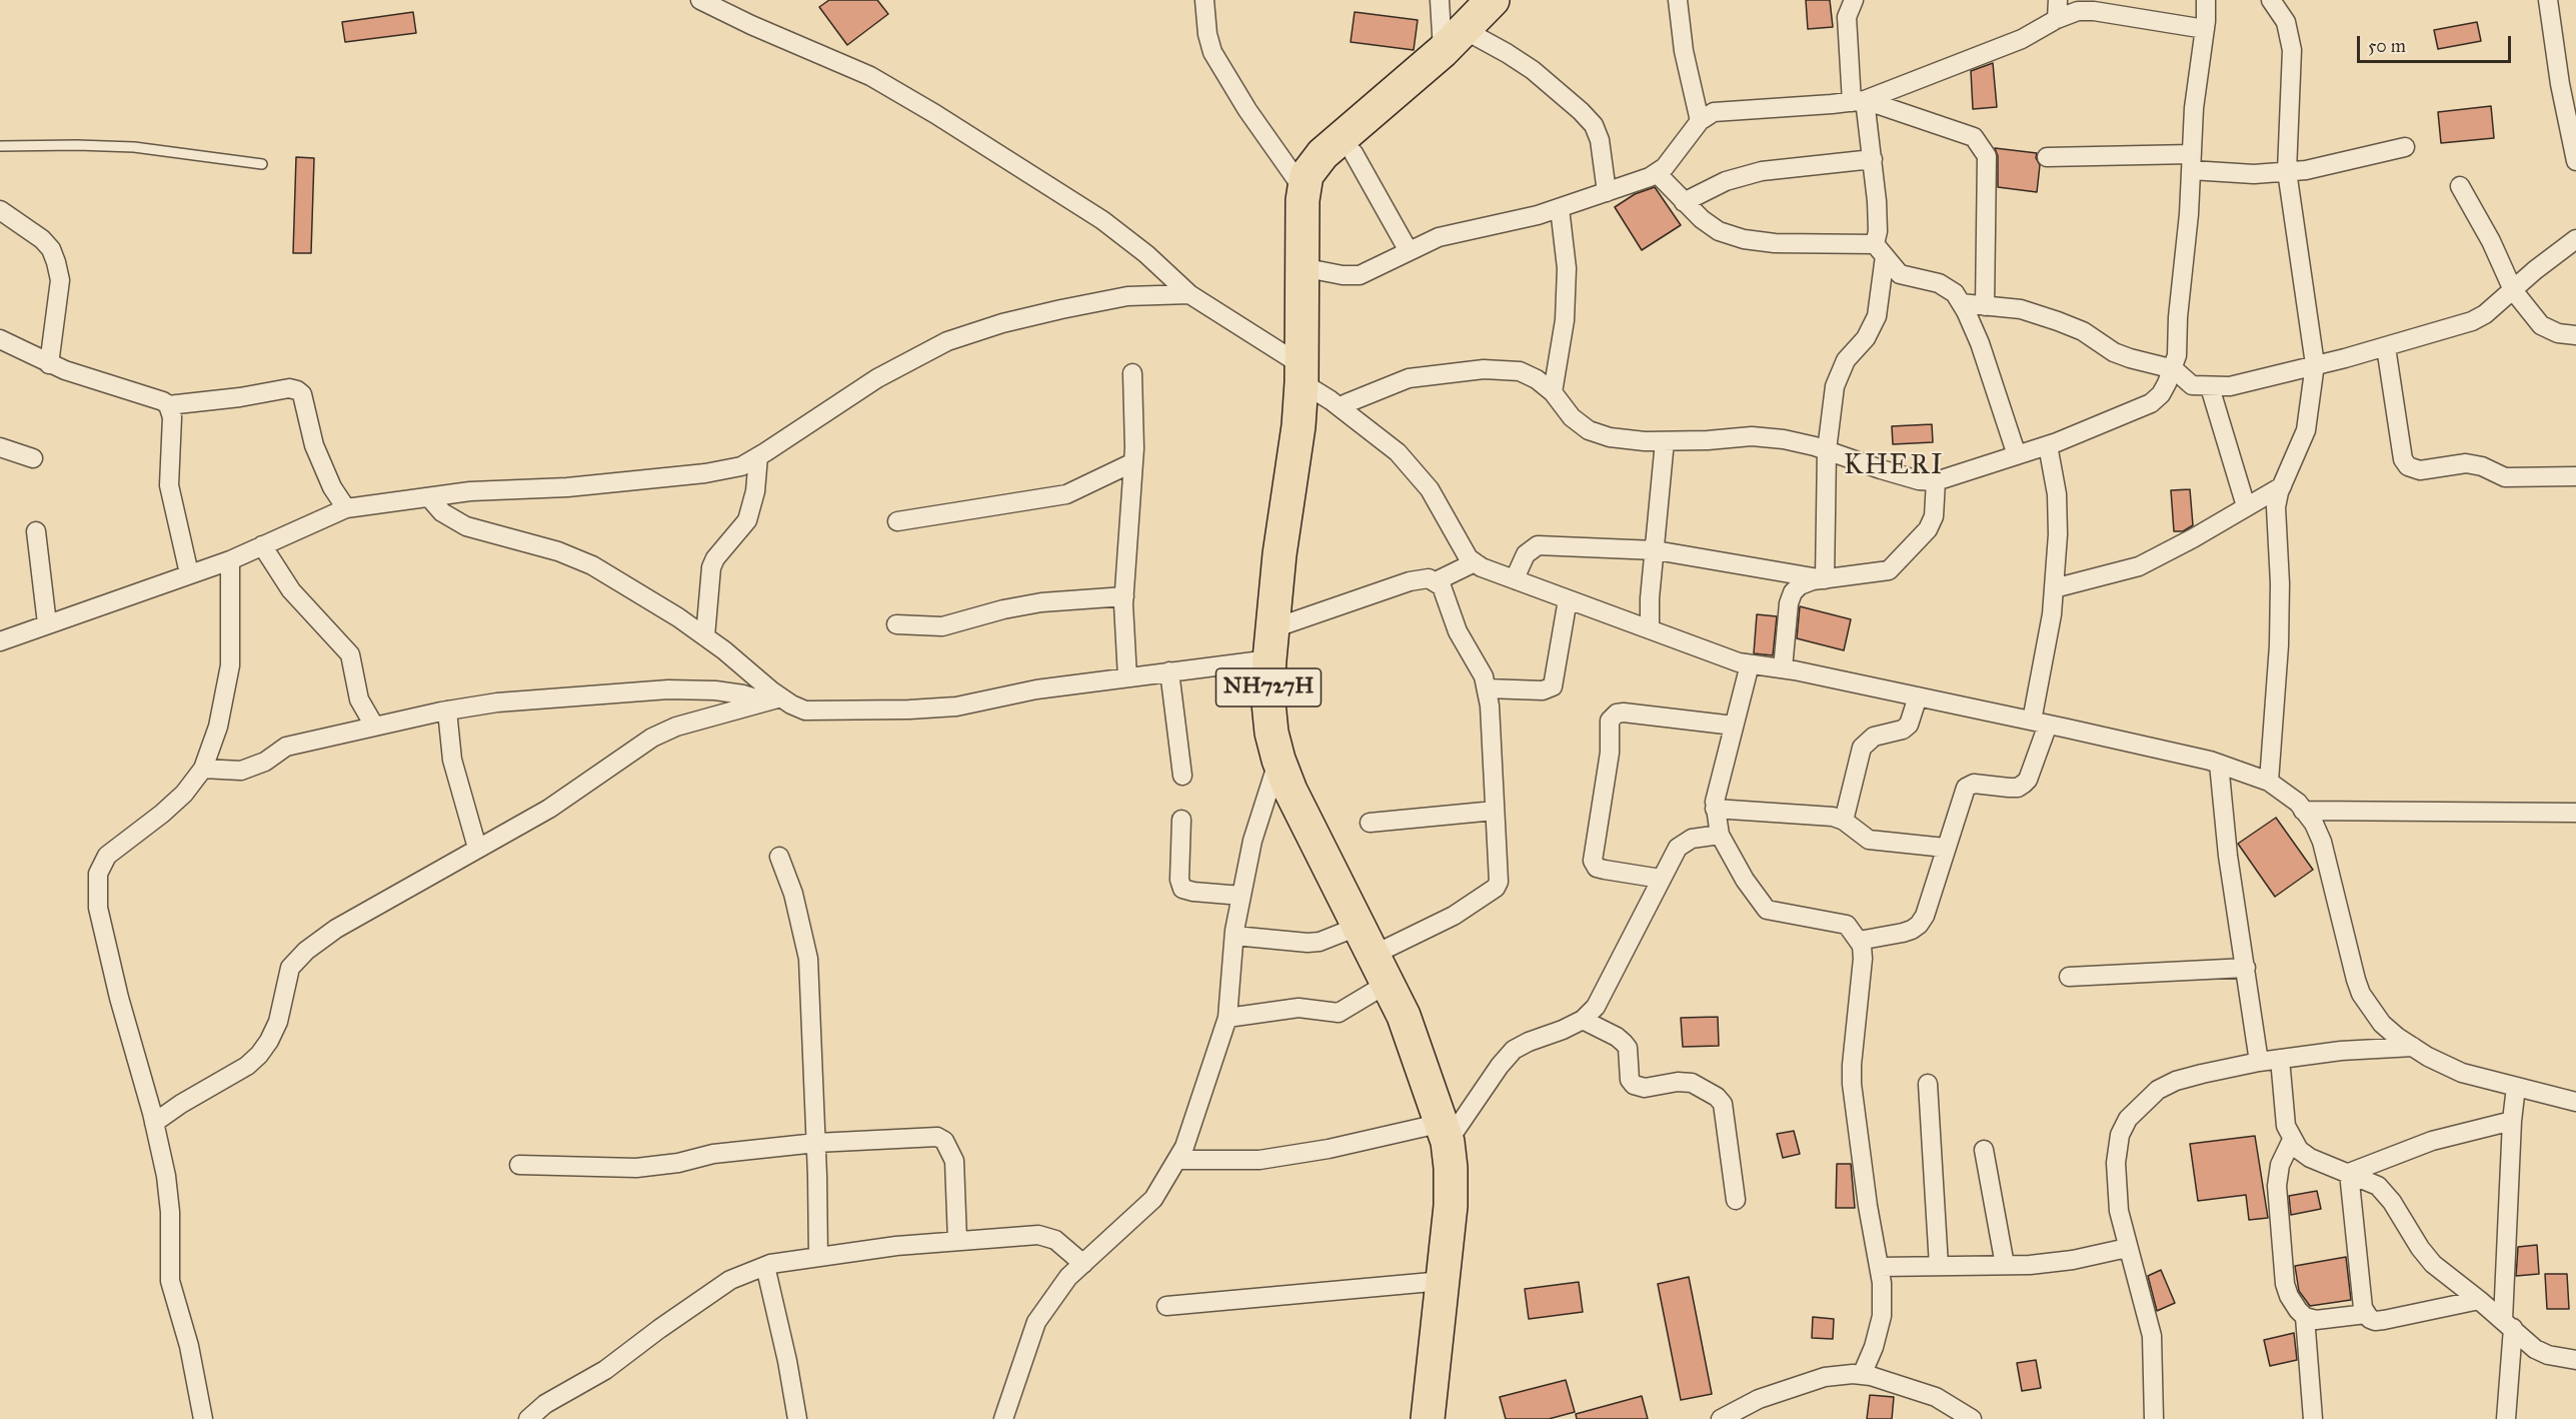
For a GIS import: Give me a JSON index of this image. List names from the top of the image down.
{
  "streets": {
    "highway": ["NH727H"]
  },
  "districts": ["KHERI"],
  "scale_bar": "50 m"
}
